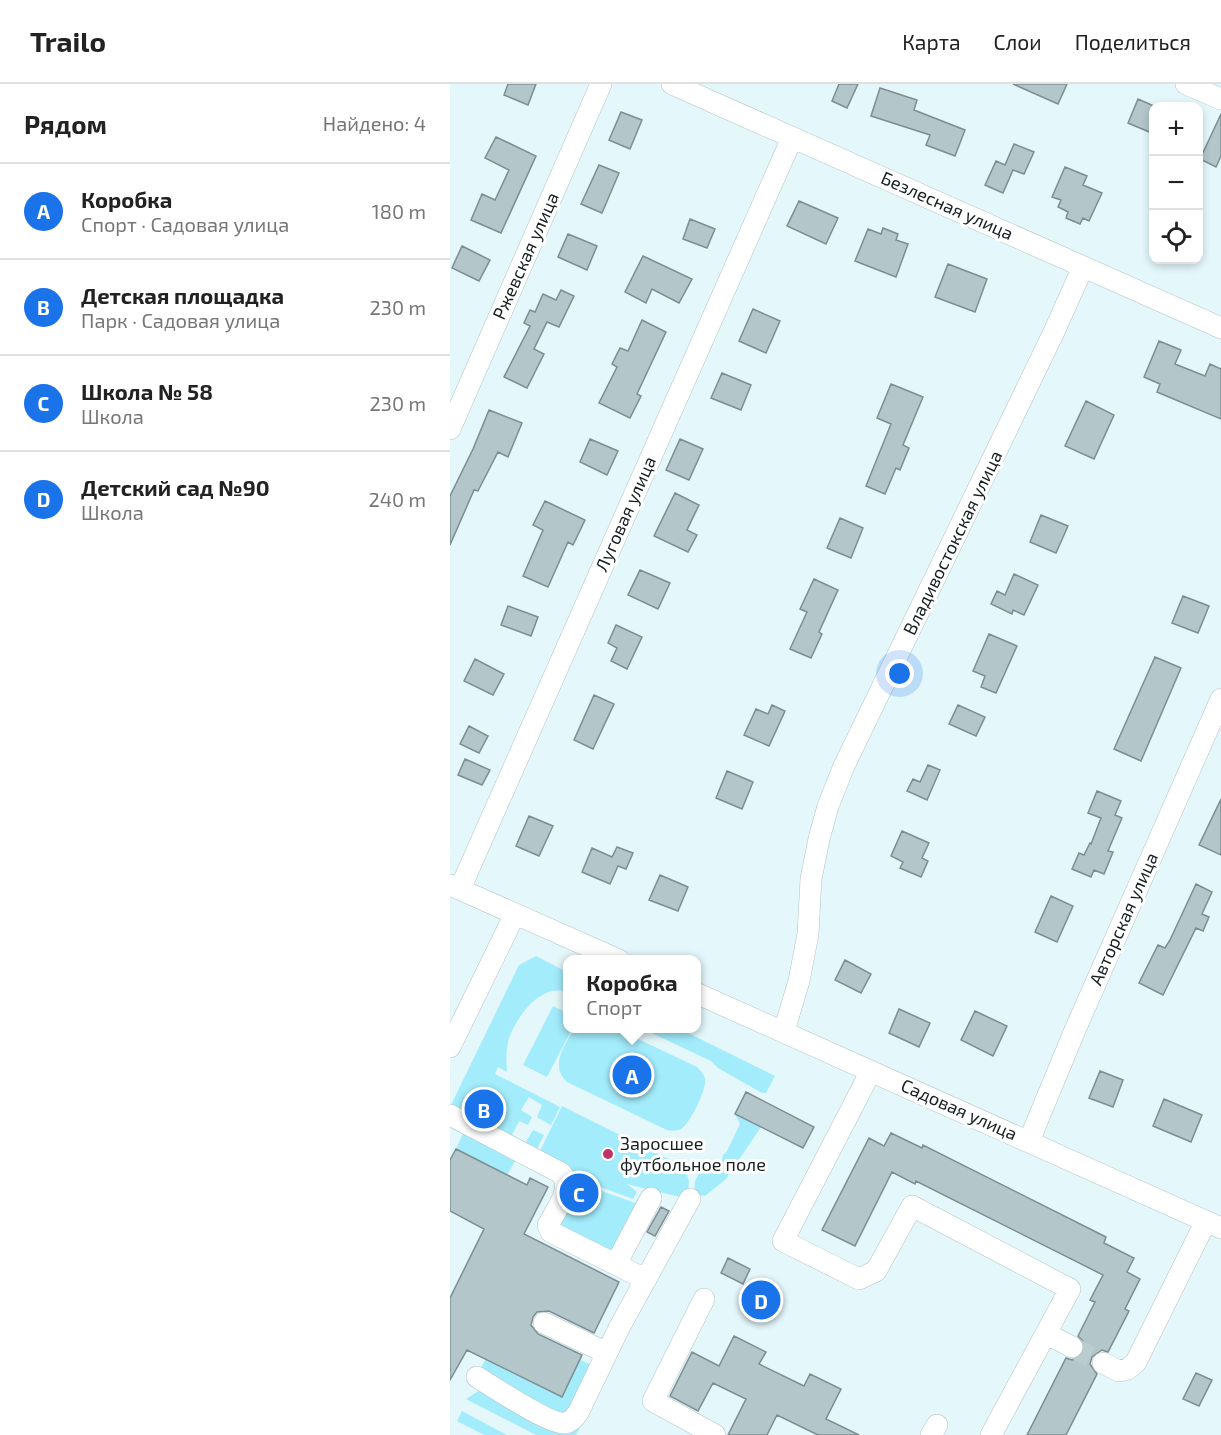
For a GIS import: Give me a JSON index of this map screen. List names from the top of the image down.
{
  "streets": {
    "street": [
      "Безлесная улица",
      "Ржевская улица",
      "Луговая улица",
      "Владивостокская улица",
      "Авторская улица",
      "Садовая улица"
    ]
  },
  "crossings": [
    ["Безлесная улица", "Луговая улица"],
    ["Безлесная улица", "Владивостокская улица"],
    ["Владивостокская улица", "Садовая улица"],
    ["Авторская улица", "Садовая улица"]
  ],
  "places": ["Заросшее футбольное поле"],
  "page": {
    "header": "Trailo",
    "nav": ["Карта", "Слои", "Поделиться"],
    "heading": ["Рядом", "Найдено: 4"],
    "map_buttons": ["+", "−"],
    "list": [
      {
        "mark": "A",
        "name": "Коробка",
        "note": "Спорт · Садовая улица",
        "value": "180 m"
      },
      {
        "mark": "B",
        "name": "Детская площадка",
        "note": "Парк · Садовая улица",
        "value": "230 m"
      },
      {
        "mark": "C",
        "name": "Школа № 58",
        "note": "Школа",
        "value": "230 m"
      },
      {
        "mark": "D",
        "name": "Детский сад №90",
        "note": "Школа",
        "value": "240 m"
      }
    ],
    "popup": ["Коробка", "Спорт"],
    "pins": [
      "A",
      "B",
      "C",
      "D"
    ]
  }
}
